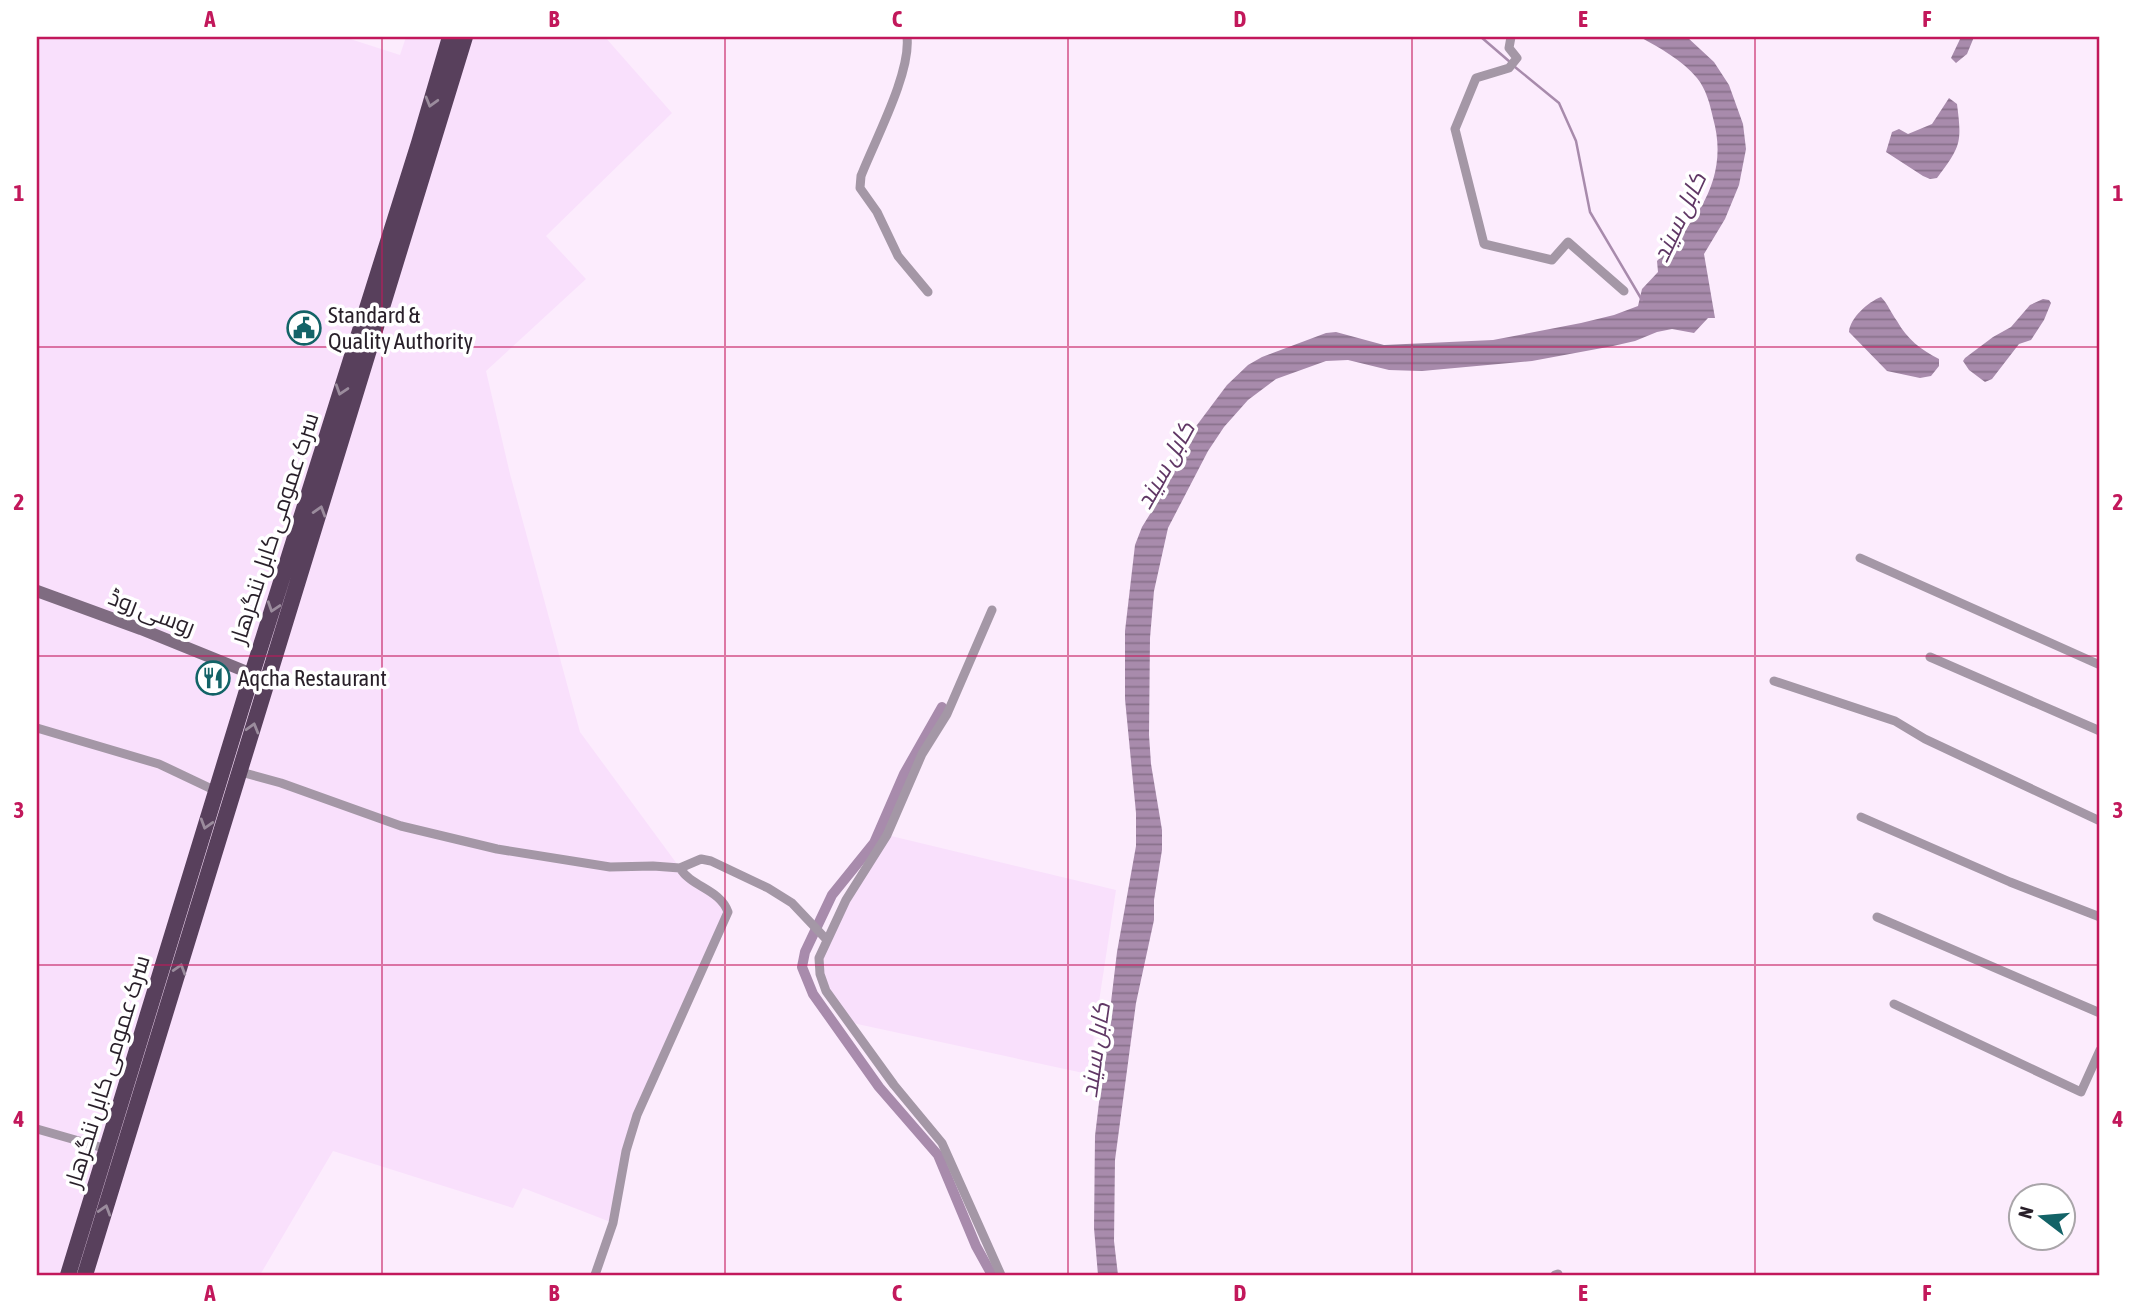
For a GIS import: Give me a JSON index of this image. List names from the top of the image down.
{
  "streets": {
    "highway": ["سرک عمومی کابل ننگرهار"],
    "main road": ["روسی روڈ"]
  },
  "crossings": [
    ["سرک عمومی کابل ننگرهار", "روسی روڈ"]
  ],
  "water": ["کابل سيند"],
  "places": {
    "public building": ["Standard & Quality Authority"],
    "restaurant": ["Aqcha Restaurant"]
  },
  "north": "left",
  "grid": {
    "columns": [
      "A",
      "B",
      "C",
      "D",
      "E",
      "F"
    ],
    "rows": [
      "1",
      "2",
      "3",
      "4"
    ]
  }
}
